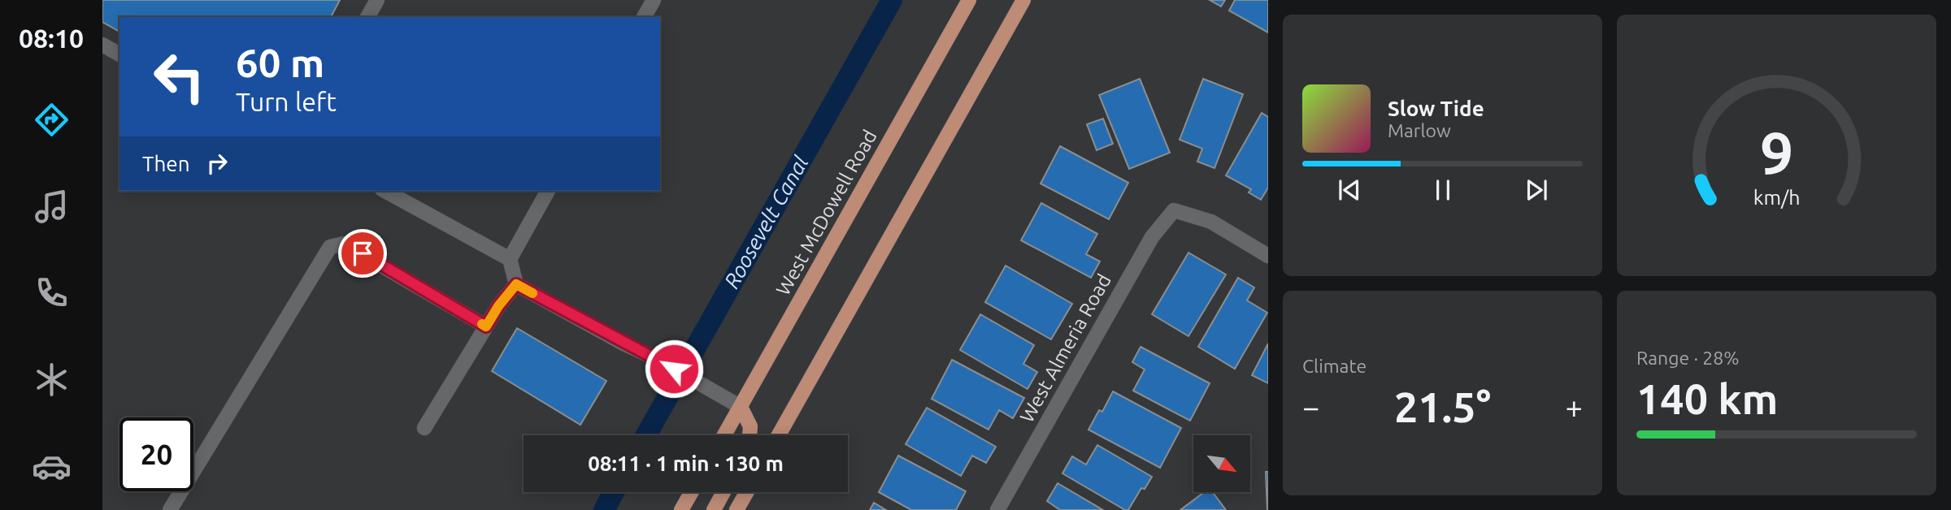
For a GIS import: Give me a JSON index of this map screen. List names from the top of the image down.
{
  "streets": {
    "main road": ["West McDowell Road"],
    "street": ["West Almeria Road"]
  },
  "water": ["Roosevelt Canal"],
  "north": "bottom right",
  "page": {
    "tabs": "08:10",
    "turn": ["60 m", "Turn left"],
    "song": ["Slow Tide", "Marlow"],
    "then": "Then",
    "tile": [
      "Climate",
      ["Range · 28%", "140 km"]
    ],
    "heat": ["−", "21.5°", "+"],
    "limit": "20",
    "trip": "08:11 · 1 min · 130 m",
    "gauge": ["9", "km/h"]
  }
}
